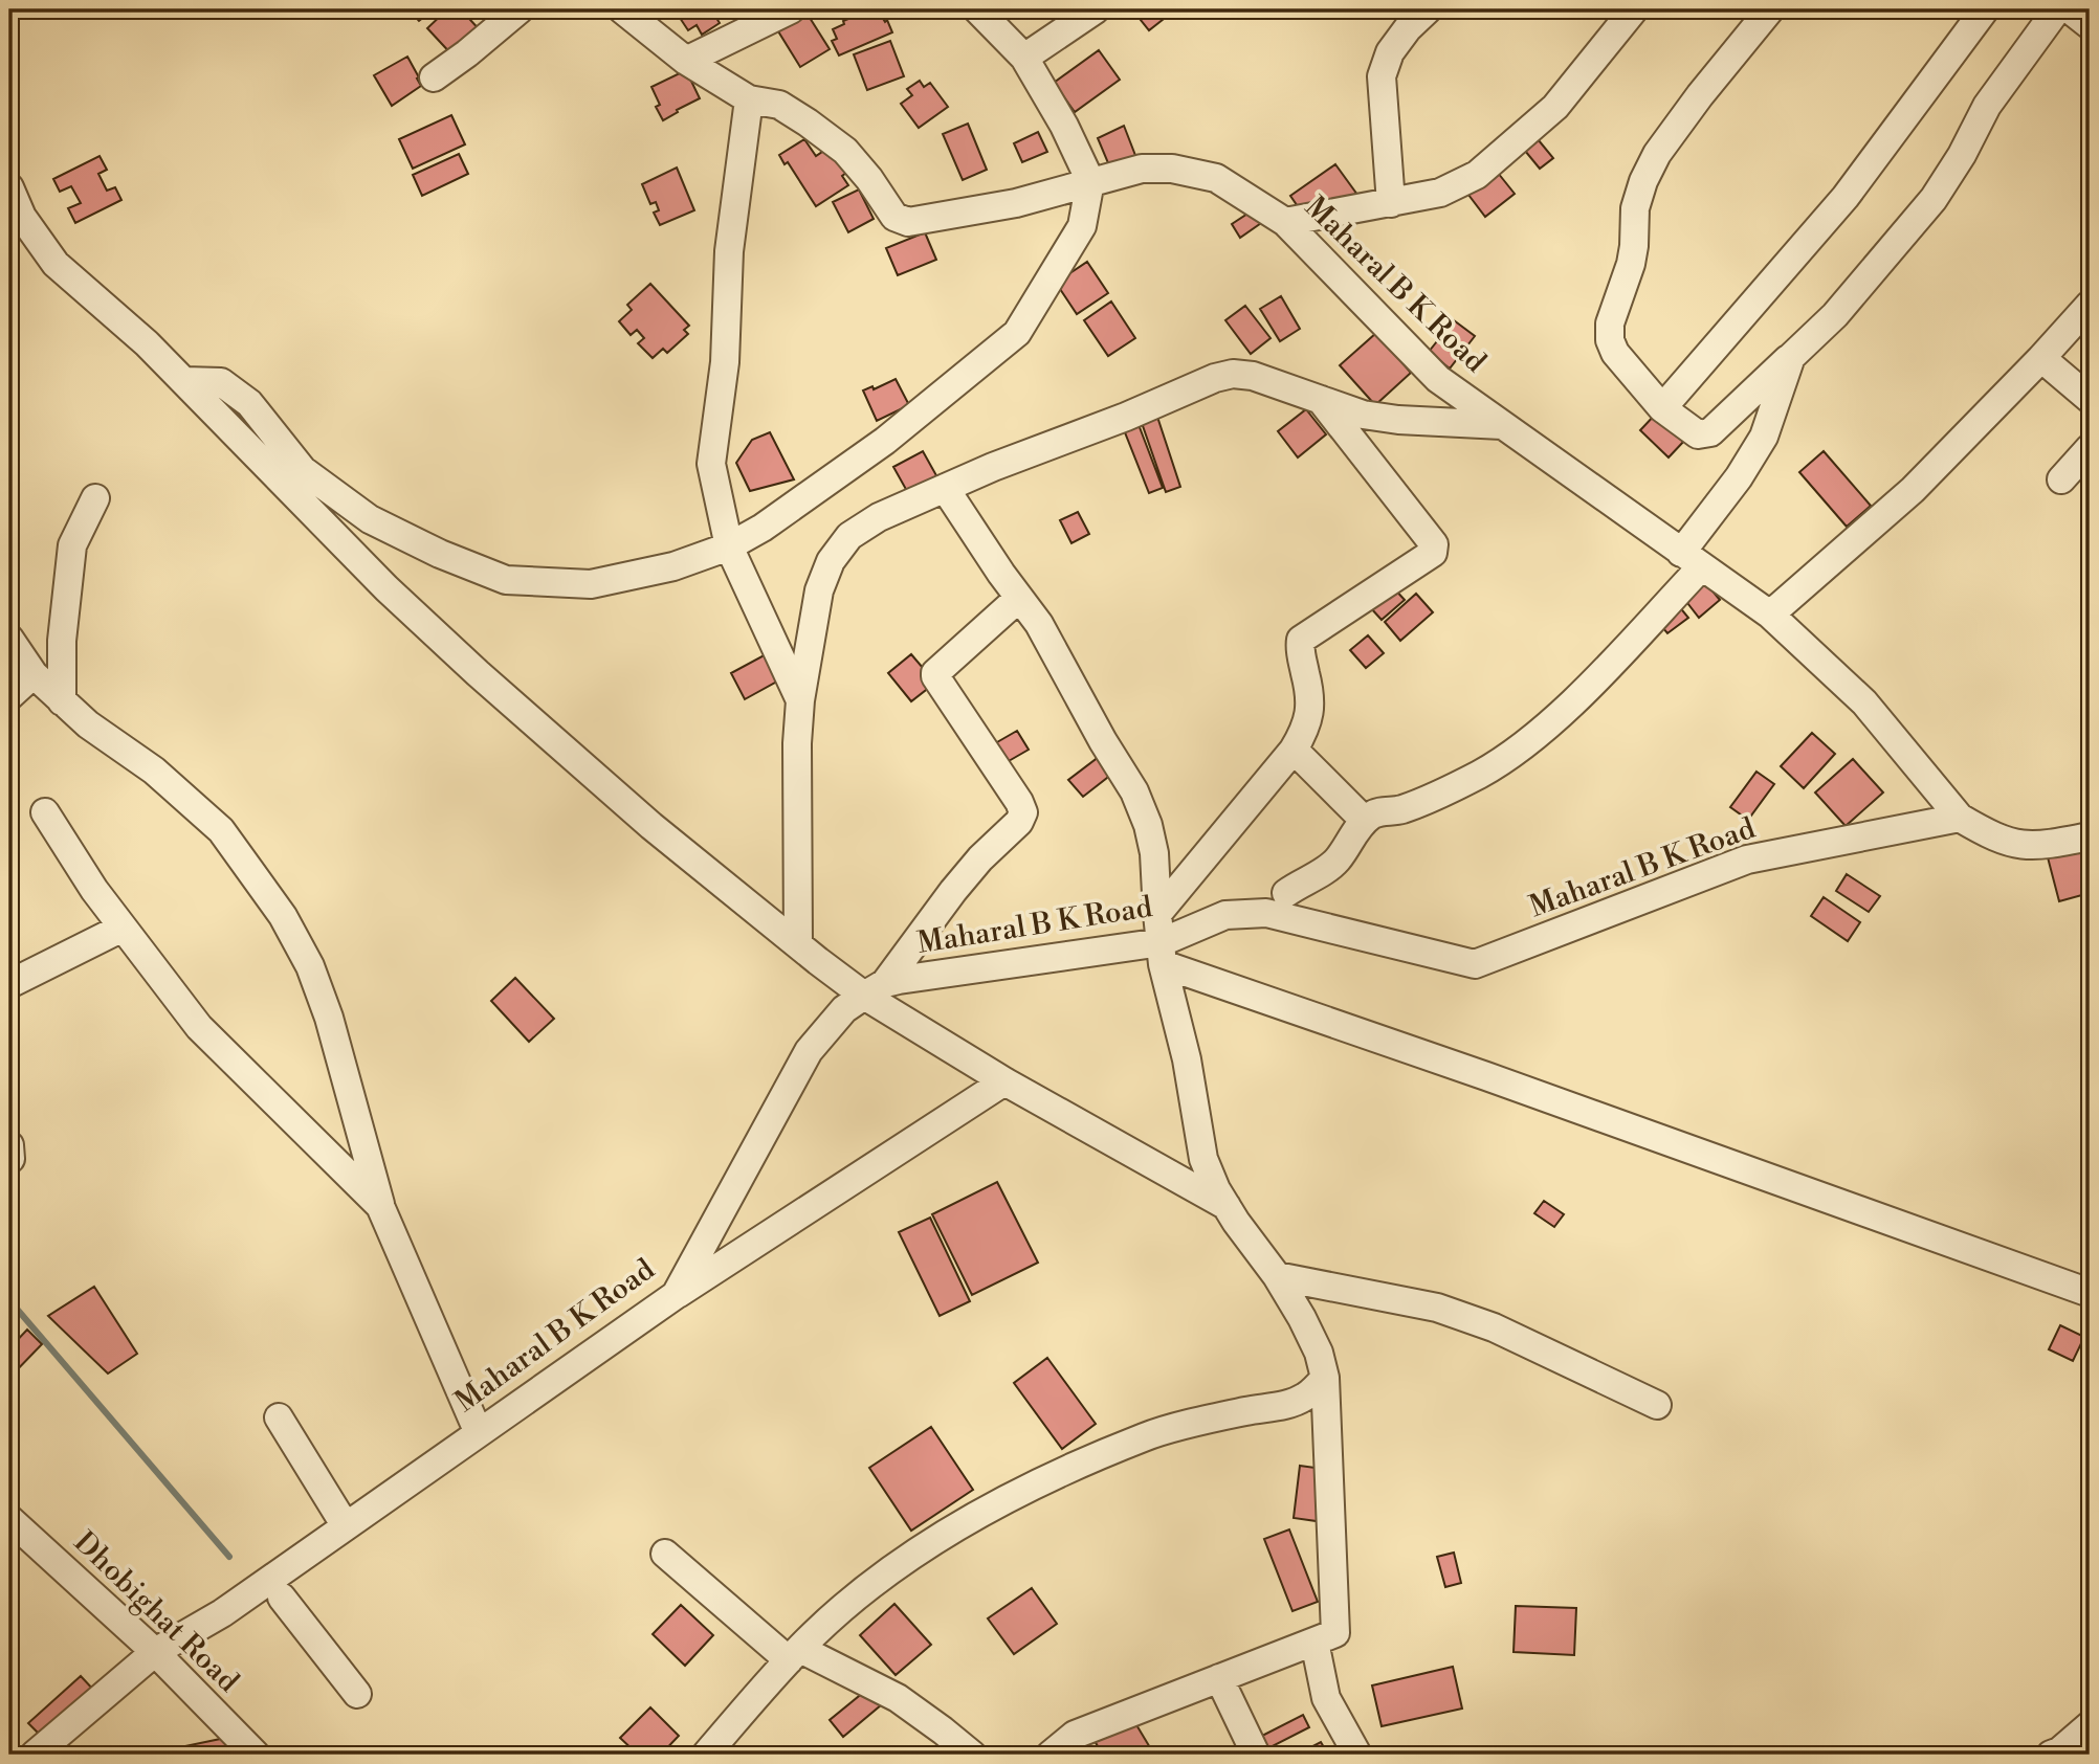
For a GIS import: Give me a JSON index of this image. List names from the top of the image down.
{
  "streets": {
    "street": ["Maharal B K Road", "Dhobighat Road"]
  },
  "crossings": [
    ["Maharal B K Road", "Dhobighat Road"]
  ]
}
